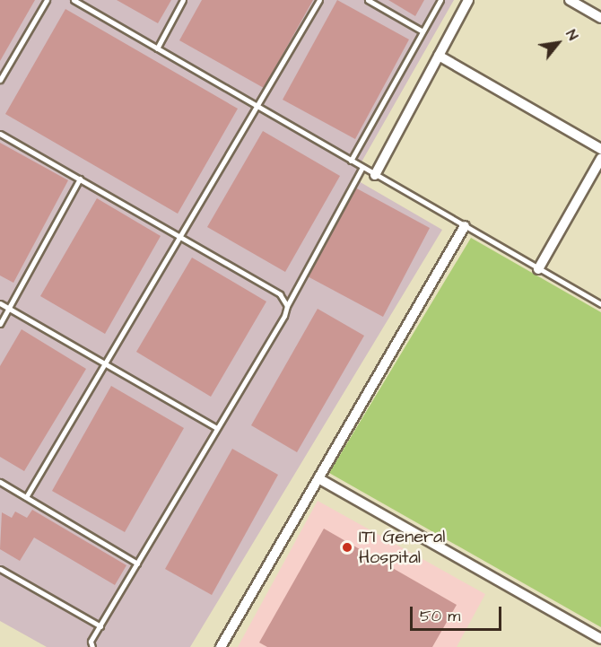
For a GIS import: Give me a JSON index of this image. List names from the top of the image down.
{
  "places": ["ITI General Hospital"],
  "scale_bar": "50 m",
  "north": "top right"
}
